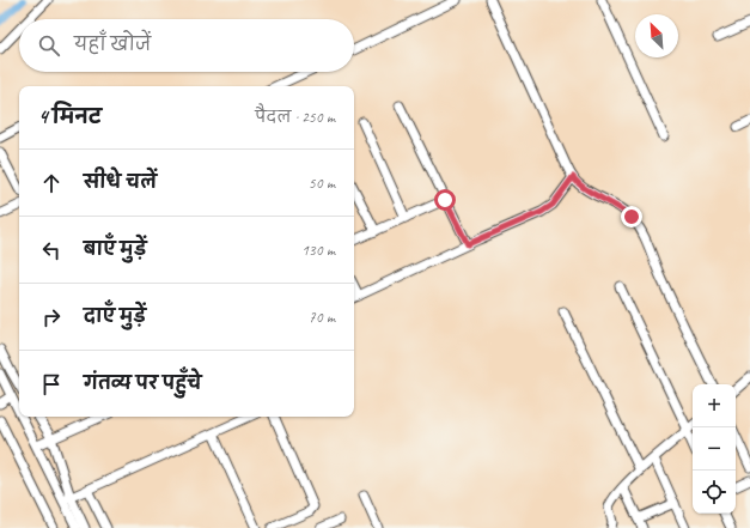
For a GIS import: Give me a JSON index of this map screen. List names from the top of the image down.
{
  "north": "top left",
  "page": {
    "search": "यहाँ खोजें",
    "heading": ["4 मिनट", "पैदल · 250 m"],
    "list": [
      ["सीधे चलें", "50 m"],
      ["बाएँ मुड़ें", "130 m"],
      ["दाएँ मुड़ें", "70 m"],
      "गंतव्य पर पहुँचे"
    ],
    "map_buttons": ["+", "−"]
  }
}
